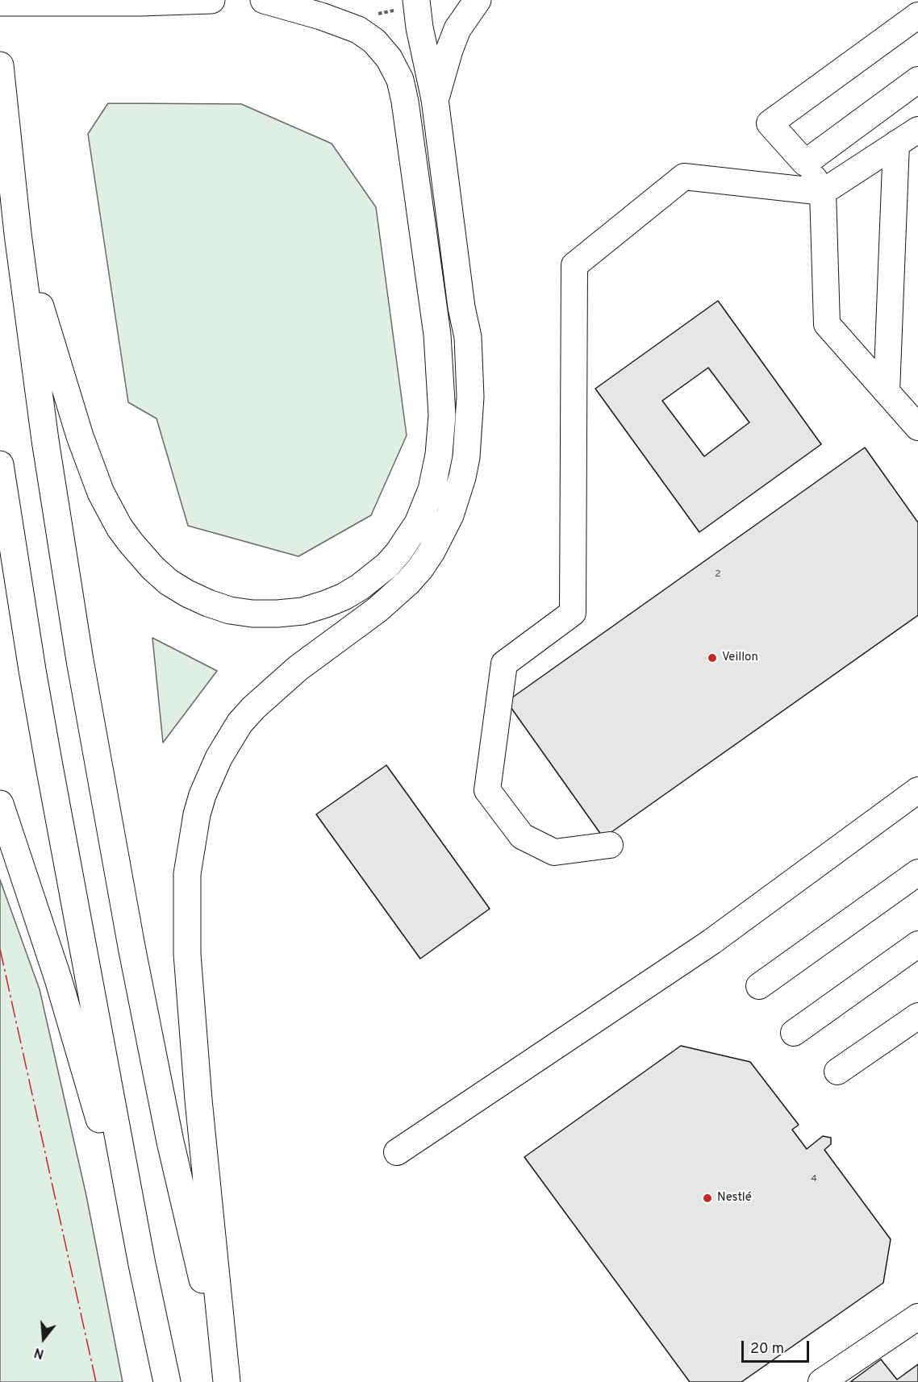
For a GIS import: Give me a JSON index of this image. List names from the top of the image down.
{
  "places": ["Veillon", "Nestlé"],
  "house_numbers": ["2", "4"],
  "scale_bar": "20 m",
  "north": "bottom"
}
